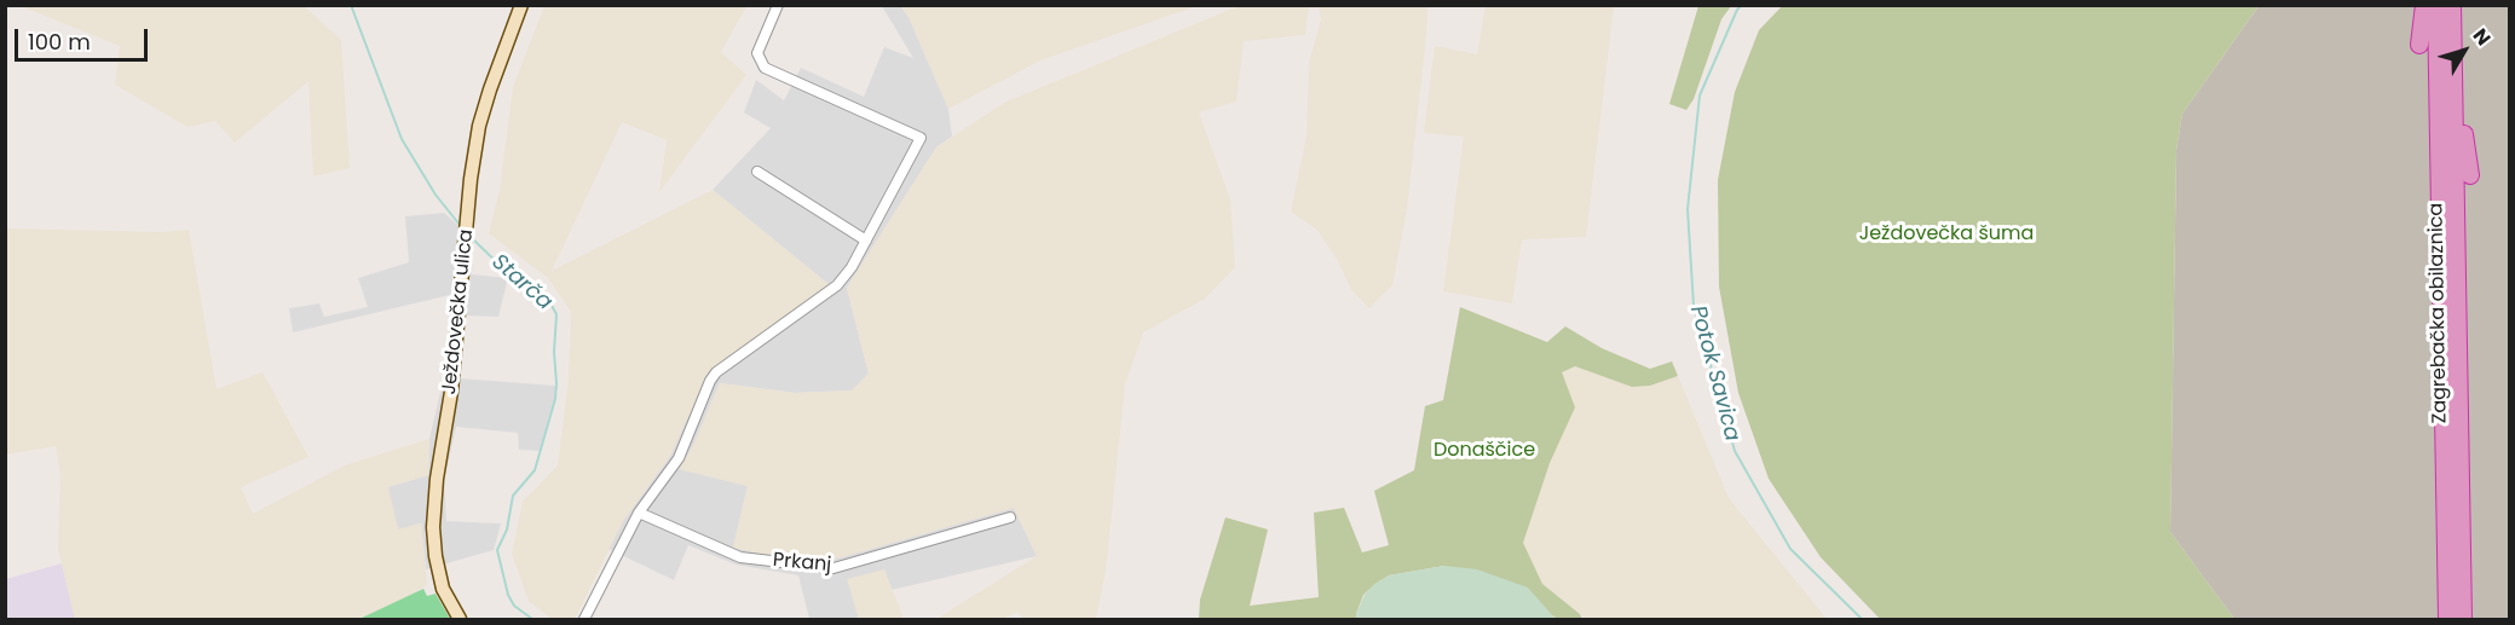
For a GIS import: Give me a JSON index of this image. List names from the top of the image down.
{
  "streets": {
    "highway": ["Zagrebačka obilaznica"],
    "main road": ["Ježdovečka ulica"],
    "street": ["Prkanj"]
  },
  "water": ["Starča", "Potok Savica"],
  "parks": ["Ježdovečka šuma", "Donaščice"],
  "scale_bar": "100 m",
  "north": "top right"
}
